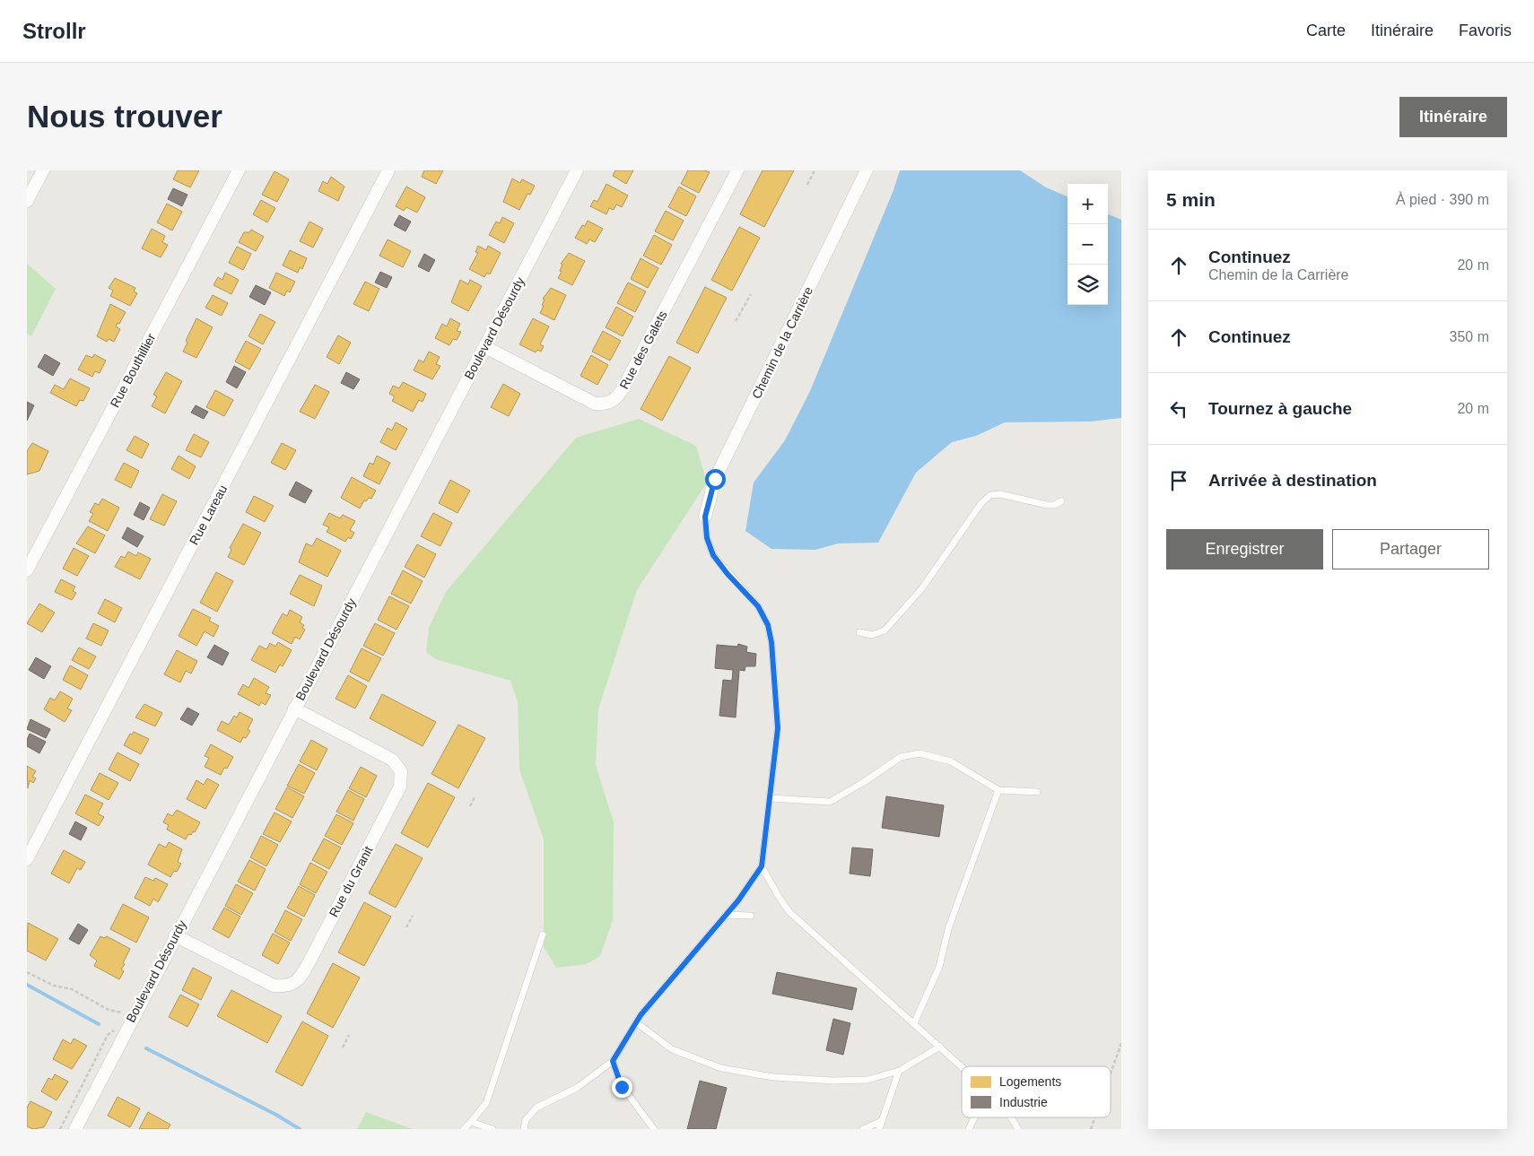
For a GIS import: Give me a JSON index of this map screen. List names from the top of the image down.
{
  "streets": {
    "street": [
      "Boulevard Désourdy",
      "Chemin de la Carrière",
      "Rue des Galets",
      "Rue Bouthillier",
      "Rue Lareau",
      "Rue du Granit"
    ]
  },
  "crossings": [
    ["Boulevard Désourdy", "Rue des Galets"],
    ["Boulevard Désourdy", "Rue du Granit"]
  ],
  "legend": ["Logements", "Industrie"],
  "page": {
    "header": "Strollr",
    "nav": ["Carte", "Itinéraire", "Favoris"],
    "buttons": [
      "Itinéraire",
      ["Enregistrer", "Partager"]
    ],
    "title": "Nous trouver",
    "heading": ["5 min", "À pied · 390 m"],
    "map_buttons": ["+", "−"],
    "list": [
      ["Continuez", "Chemin de la Carrière", "20 m"],
      ["Continuez", "350 m"],
      ["Tournez à gauche", "20 m"],
      "Arrivée à destination"
    ]
  }
}
